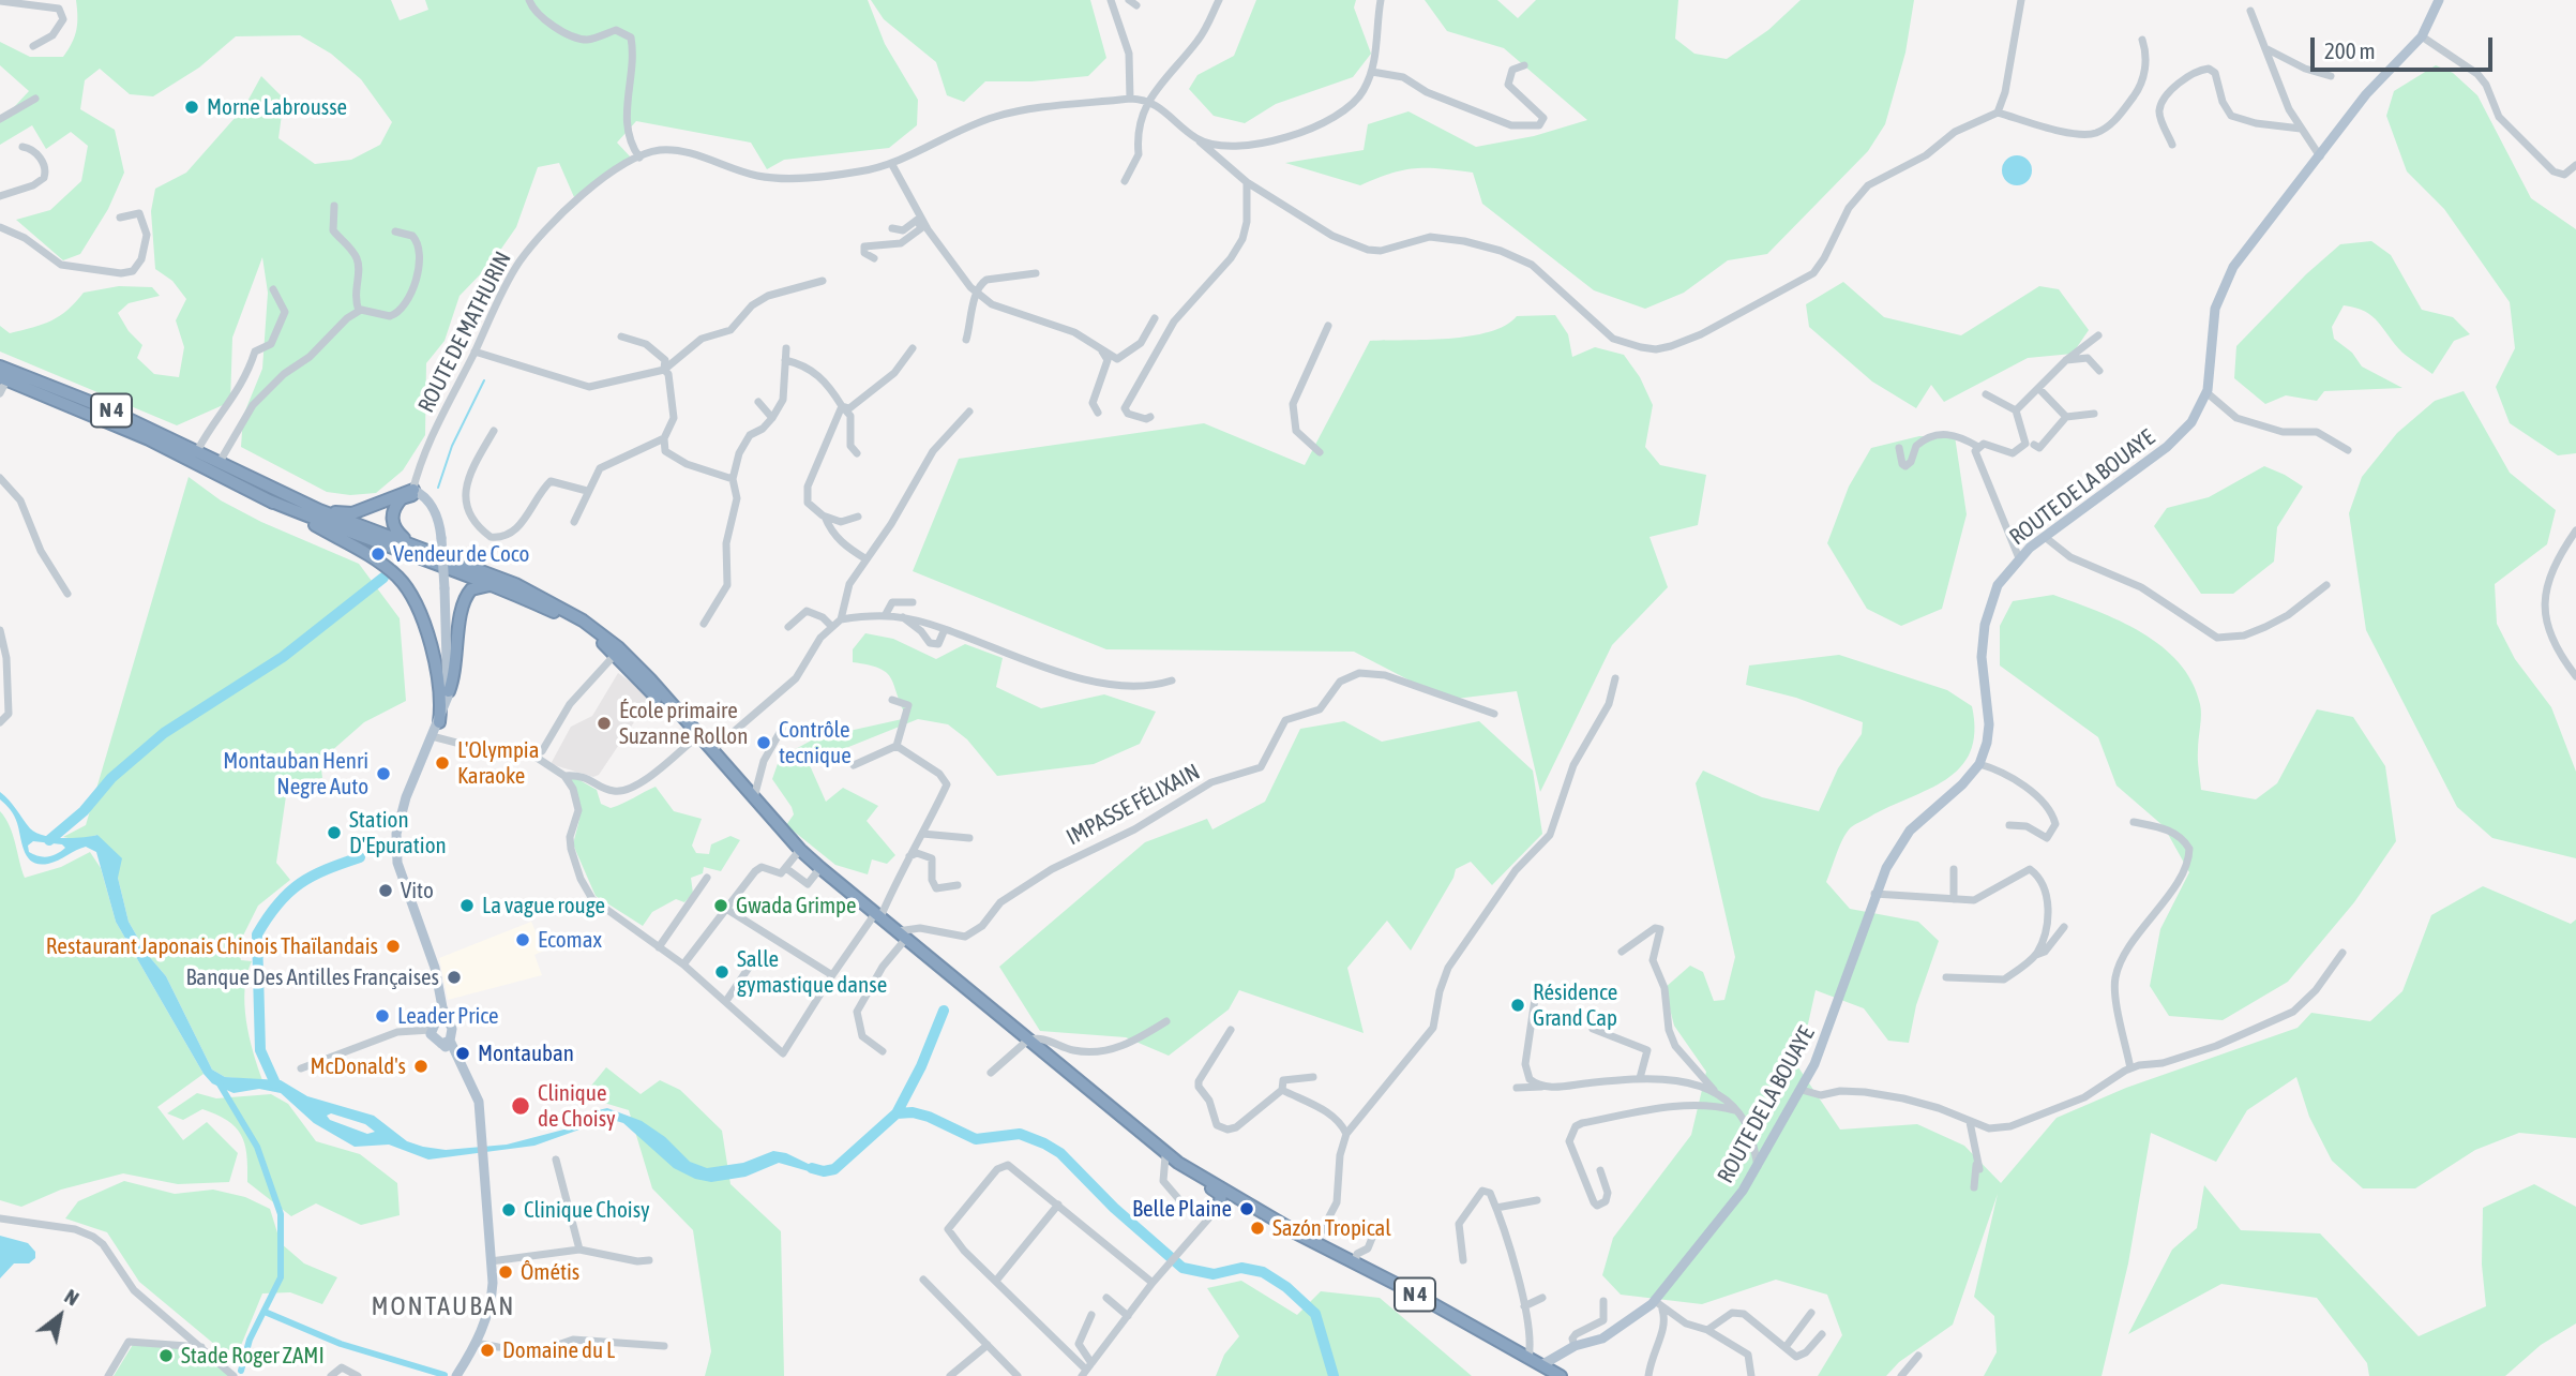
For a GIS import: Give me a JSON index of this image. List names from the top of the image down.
{
  "streets": {
    "highway": ["N 4"],
    "main road": ["ROUTE DE LA BOUAYE"],
    "street": ["ROUTE DE MATHURIN", "IMPASSE FÉLIXAIN"]
  },
  "crossings": [
    ["N 4", "ROUTE DE LA BOUAYE"],
    ["N 4", "IMPASSE FÉLIXAIN"]
  ],
  "districts": ["MONTAUBAN"],
  "places": [
    "Morne Labrousse",
    "Vendeur de Coco",
    "École primaire Suzanne Rollon",
    "Contrôle tecnique",
    "L'Olympia Karaoke",
    "Montauban Henri Negre Auto",
    "Station D'Epuration",
    "Vito",
    "La vague rouge",
    "Gwada Grimpe",
    "Ecomax",
    "Restaurant Japonais Chinois Thaïlandais",
    "Salle gymastique danse",
    "Banque Des Antilles Françaises",
    "Résidence Grand Cap",
    "Leader Price",
    "Montauban",
    "McDonald's",
    "Clinique de Choisy",
    "Belle Plaine",
    "Clinique Choisy",
    "Sazón Tropical",
    "Ômétis",
    "Domaine du L",
    "Stade Roger ZAMI"
  ],
  "scale_bar": "200 m",
  "north": "top right"
}
